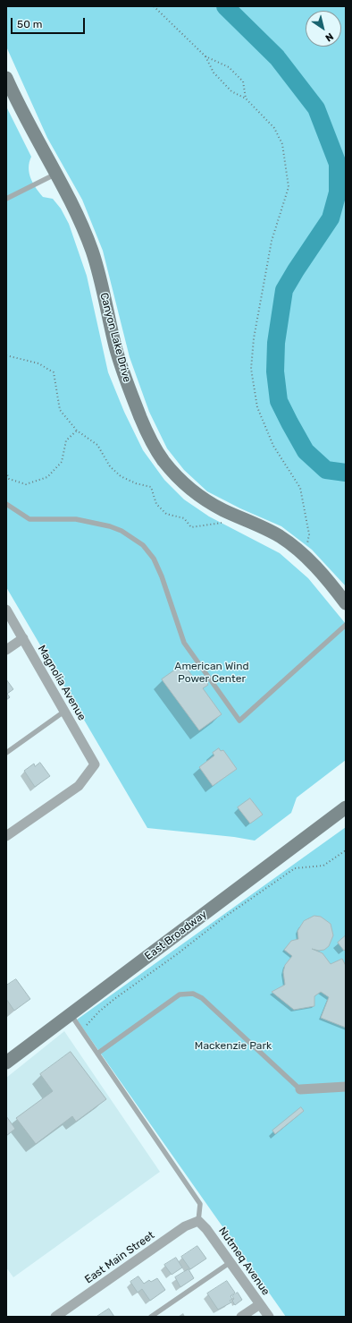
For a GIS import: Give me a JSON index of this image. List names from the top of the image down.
{
  "streets": {
    "street": [
      "Canyon Lake Drive",
      "Magnolia Avenue",
      "East Broadway",
      "East Main Street",
      "Nutmeq Avenue"
    ]
  },
  "crossings": [
    ["East Main Street", "Nutmeq Avenue"]
  ],
  "parks": ["American Wind Power Center", "Mackenzie Park"],
  "scale_bar": "50 m",
  "north": "bottom right"
}
